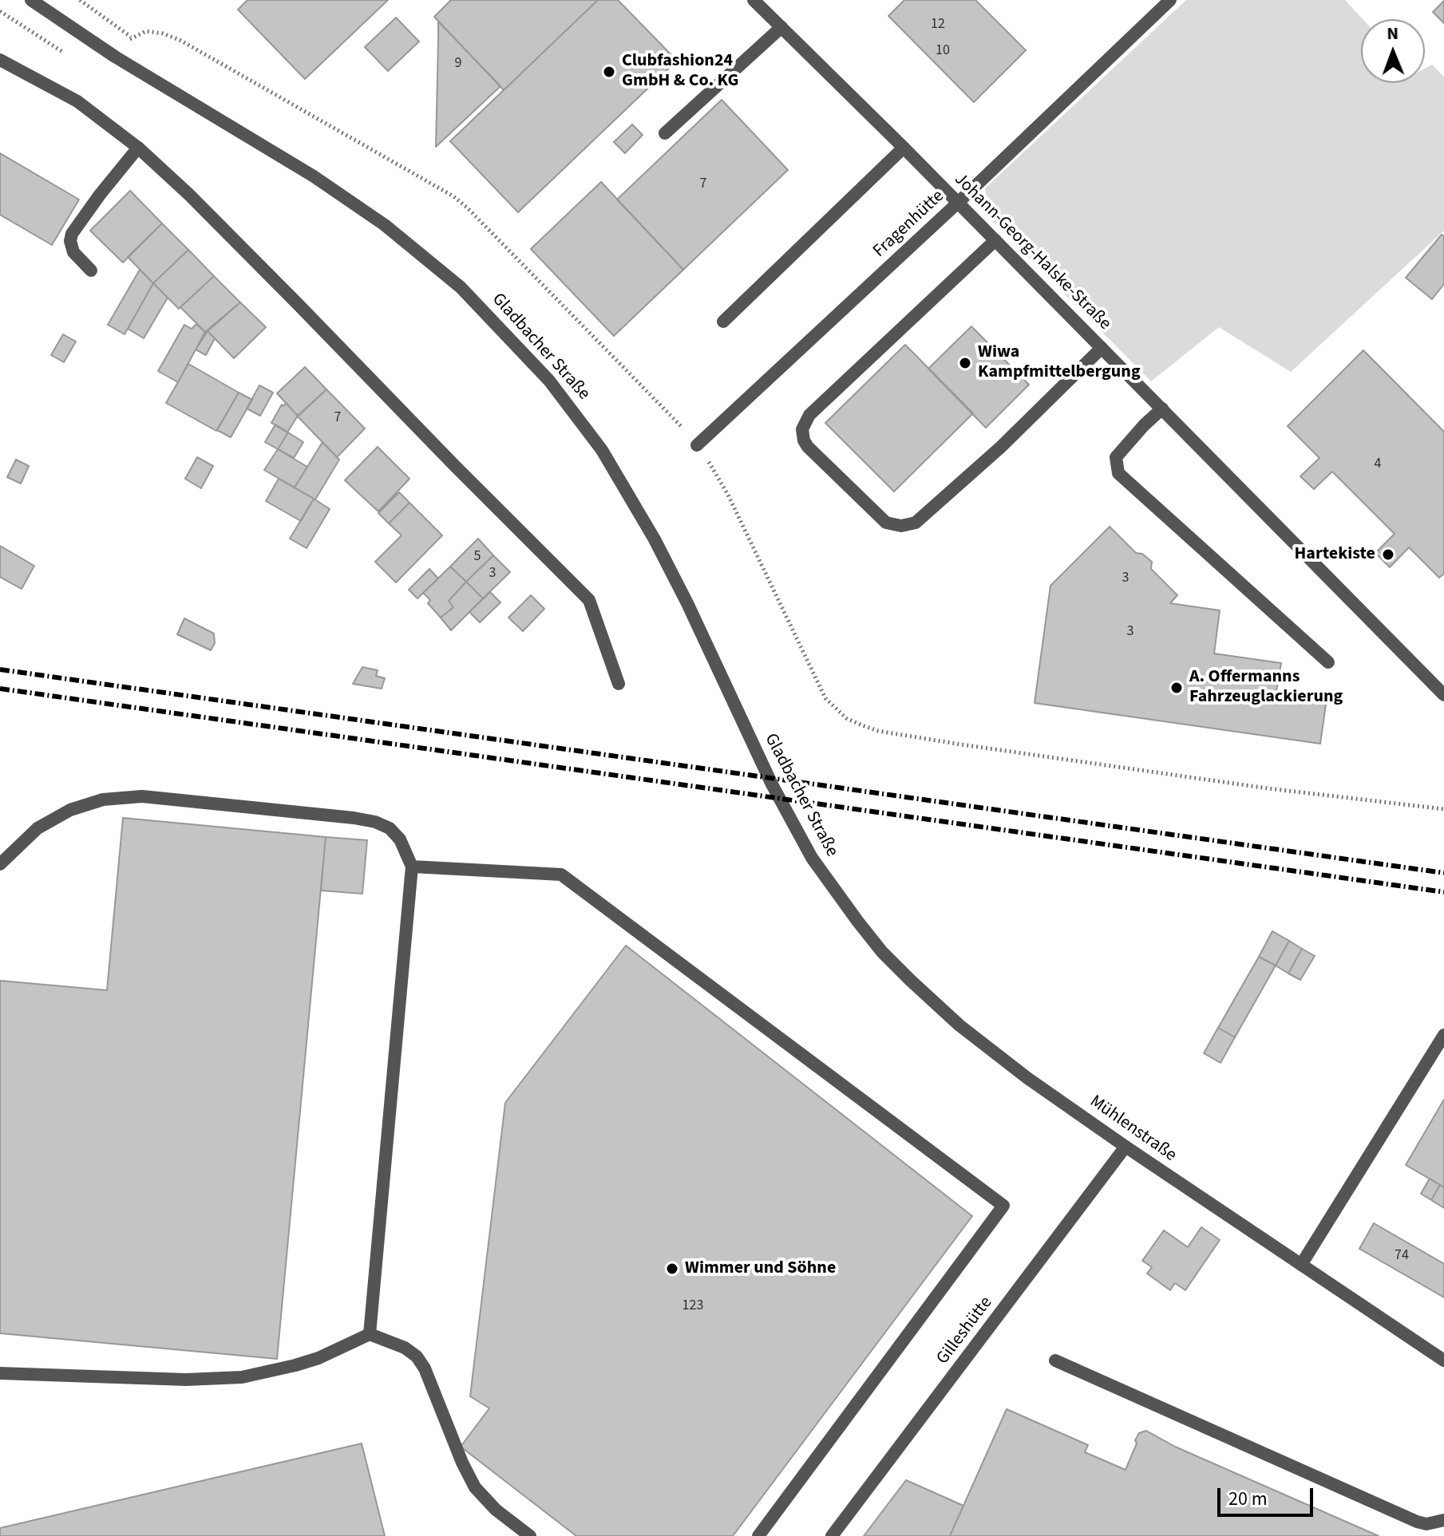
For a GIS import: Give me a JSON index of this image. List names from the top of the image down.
{
  "streets": {
    "street": [
      "Fragenhütte",
      "Johann-Georg-Halske-Straße",
      "Gladbacher Straße",
      "Mühlenstraße",
      "Gilleshütte"
    ]
  },
  "crossings": [
    ["Fragenhütte", "Johann-Georg-Halske-Straße"],
    ["Gladbacher Straße", "Mühlenstraße"],
    ["Mühlenstraße", "Gilleshütte"]
  ],
  "places": [
    "Clubfashion24 GmbH & Co. KG",
    "Wiwa Kampfmittelbergung",
    "Hartekiste",
    "A. Offermanns Fahrzeuglackierung",
    "Wimmer und Söhne"
  ],
  "house_numbers": [
    "12",
    "10",
    "9",
    "7",
    "7",
    "4",
    "5",
    "3",
    "3",
    "3",
    "74",
    "123"
  ],
  "scale_bar": "20 m",
  "north": "top"
}
